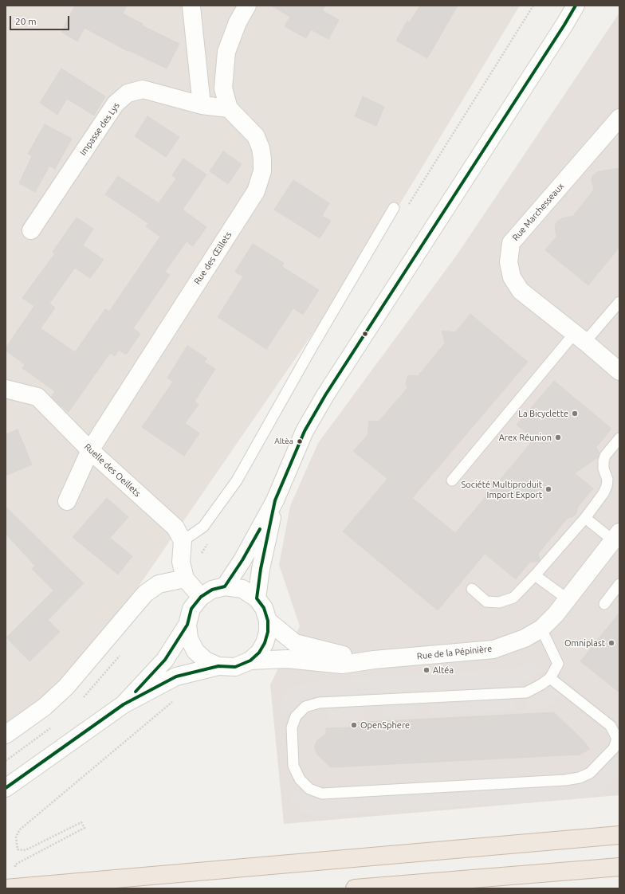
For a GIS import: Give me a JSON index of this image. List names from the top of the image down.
{
  "streets": {
    "street": [
      "Impasse des Lys",
      "Rue Marchesseaux",
      "Rue des Œillets",
      "Ruelle des Oeillets",
      "Rue de la Pépinière"
    ]
  },
  "crossings": [
    ["Impasse des Lys", "Rue des Œillets"],
    ["Rue des Œillets", "Ruelle des Oeillets"]
  ],
  "places": [
    "La Bicyclette",
    "Arex Réunion",
    "Altèa",
    "Société Multiproduit Import Export",
    "Omniplast",
    "Altéa",
    "OpenSphere"
  ],
  "scale_bar": "20 m"
}
